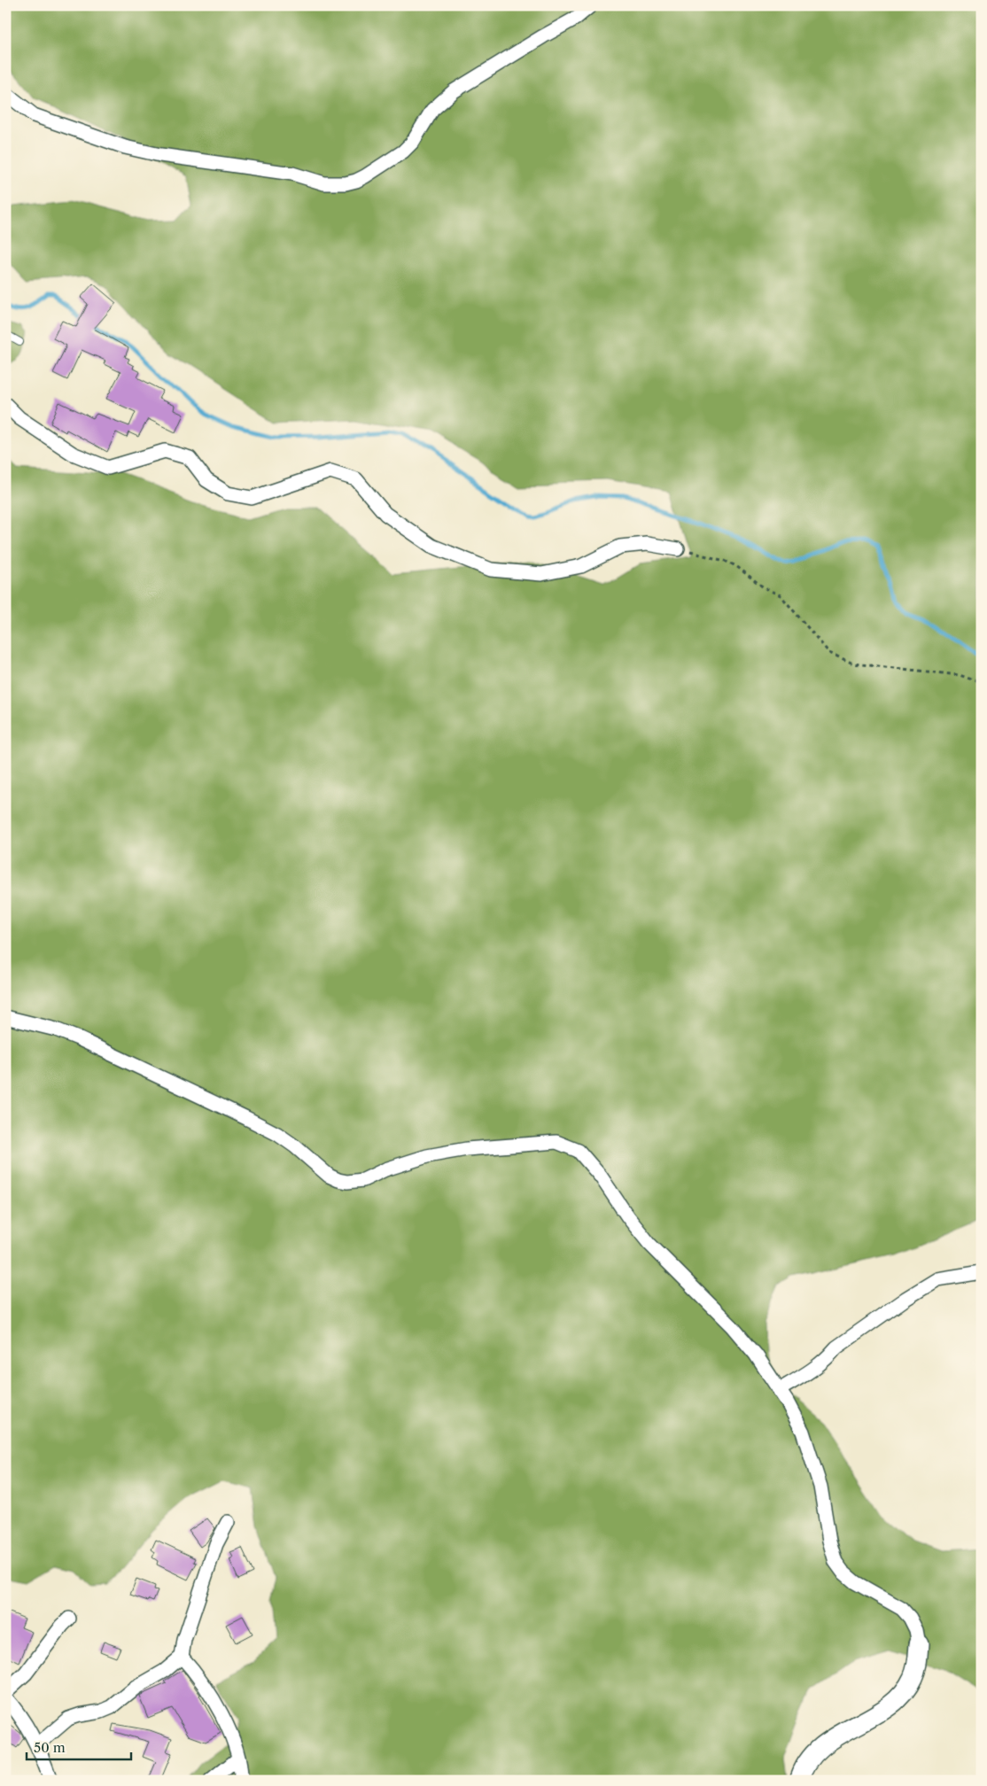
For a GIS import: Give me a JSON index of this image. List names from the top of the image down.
{
  "scale_bar": "50 m"
}
